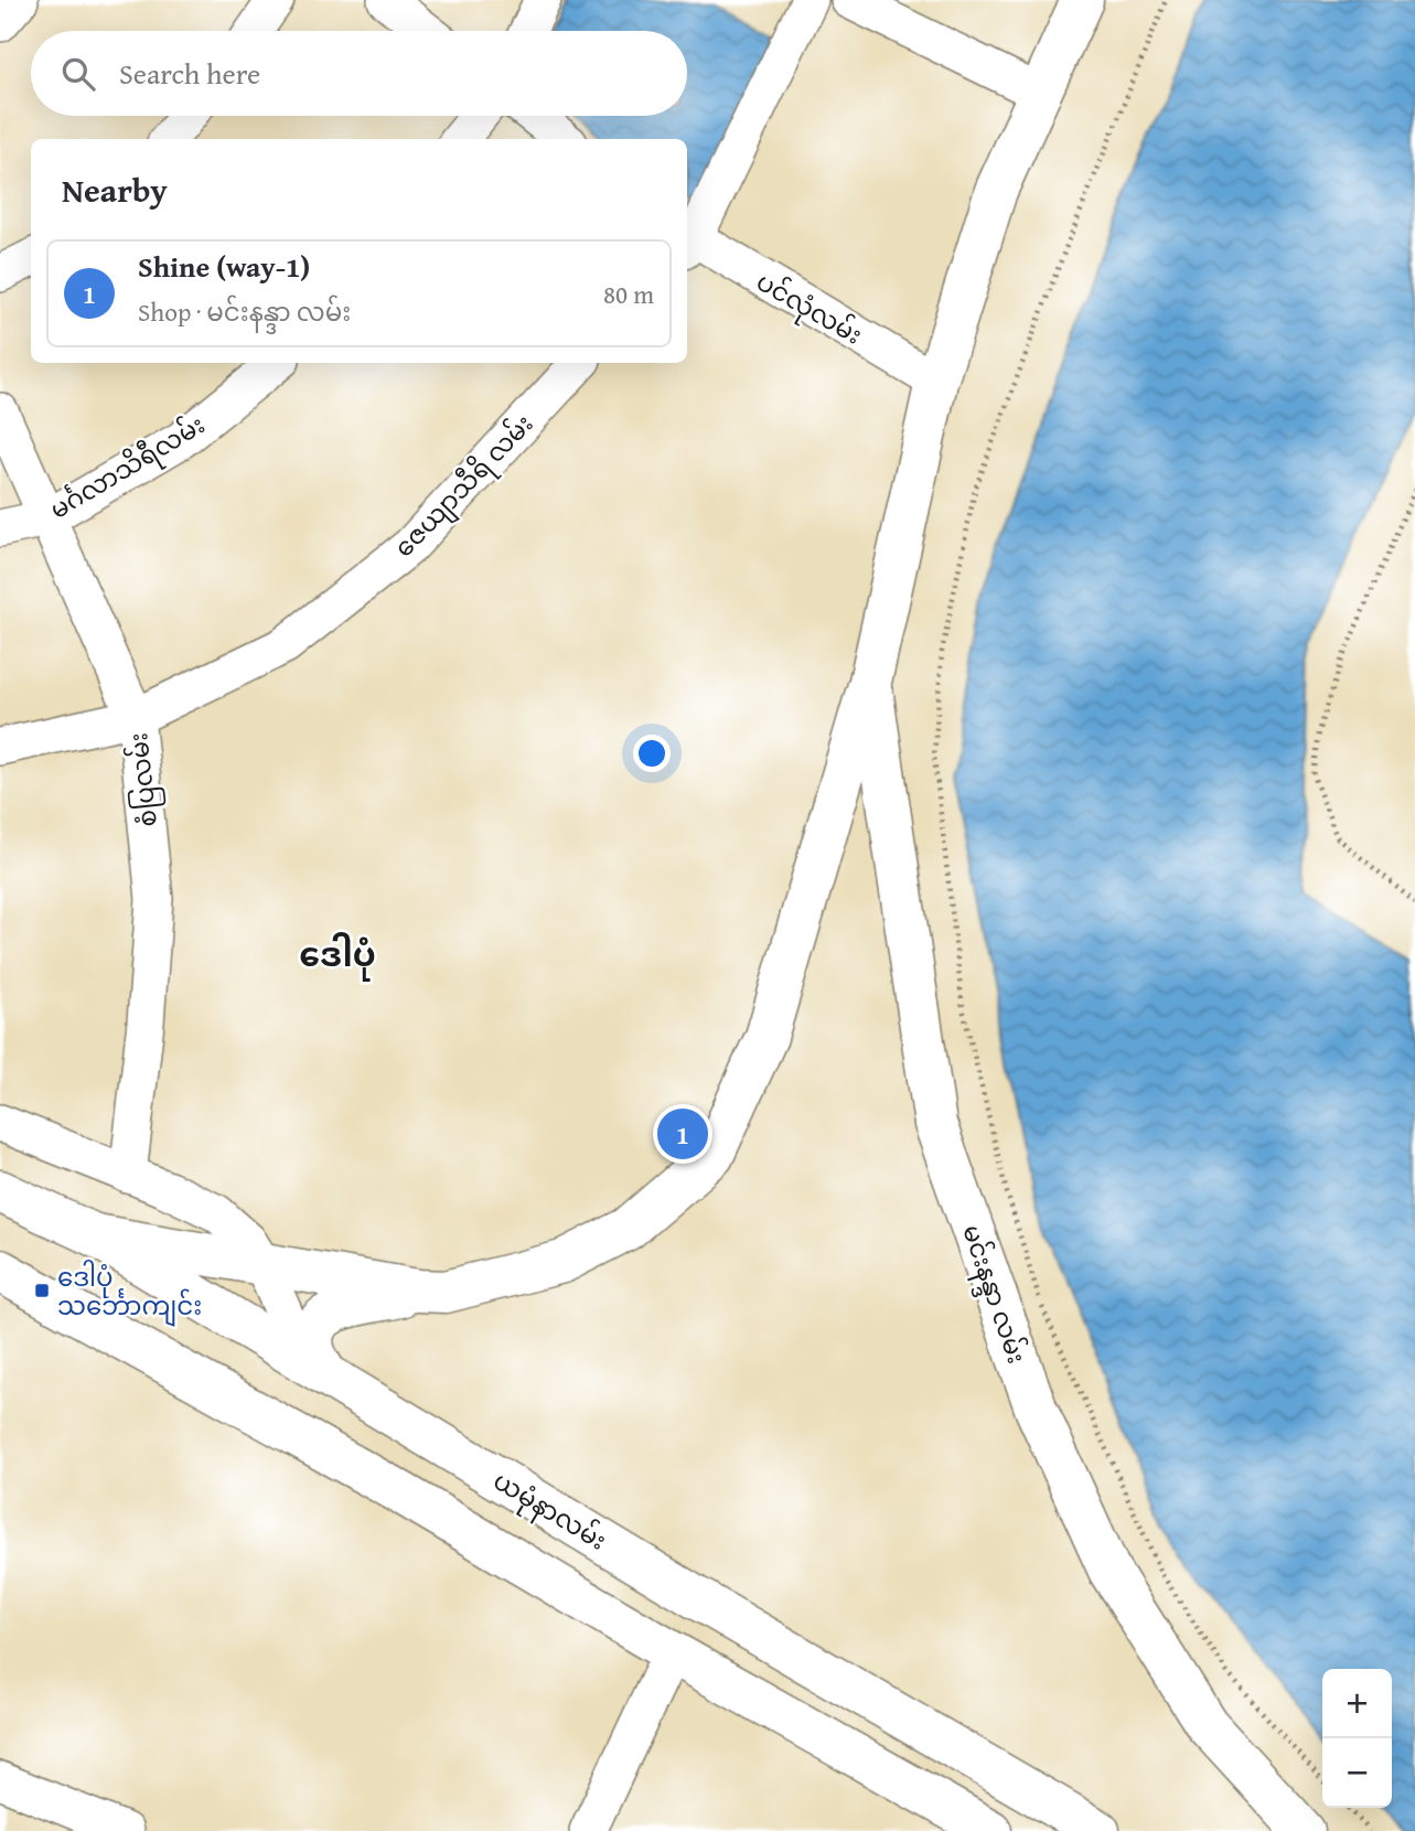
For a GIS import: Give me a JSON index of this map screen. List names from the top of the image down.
{
  "streets": {
    "main road": ["မင်းနန္ဒာ လမ်း", "ယမုံနာလမ်း"],
    "street": [
      "ပင်လုံလမ်း",
      "မင်္ဂလာသိရီလမ်း",
      "ဇေယျာသီရိ လမ်း",
      "စံပြလမ်း"
    ]
  },
  "crossings": [
    ["မင်္ဂလာသိရီလမ်း", "စံပြလမ်း"],
    ["ဇေယျာသီရိ လမ်း", "စံပြလမ်း"]
  ],
  "districts": ["ဒေါပုံ"],
  "places": {
    "transit": ["ဒေါပုံ သင်္ဘောကျင်း"]
  },
  "page": {
    "search": "Search here",
    "heading": "Nearby",
    "list": [
      {
        "mark": "1",
        "name": "Shine (way-1)",
        "note": "Shop · မင်းနန္ဒာ လမ်း",
        "value": "80 m"
      }
    ],
    "pins": "1",
    "map_buttons": ["+", "−"]
  }
}
